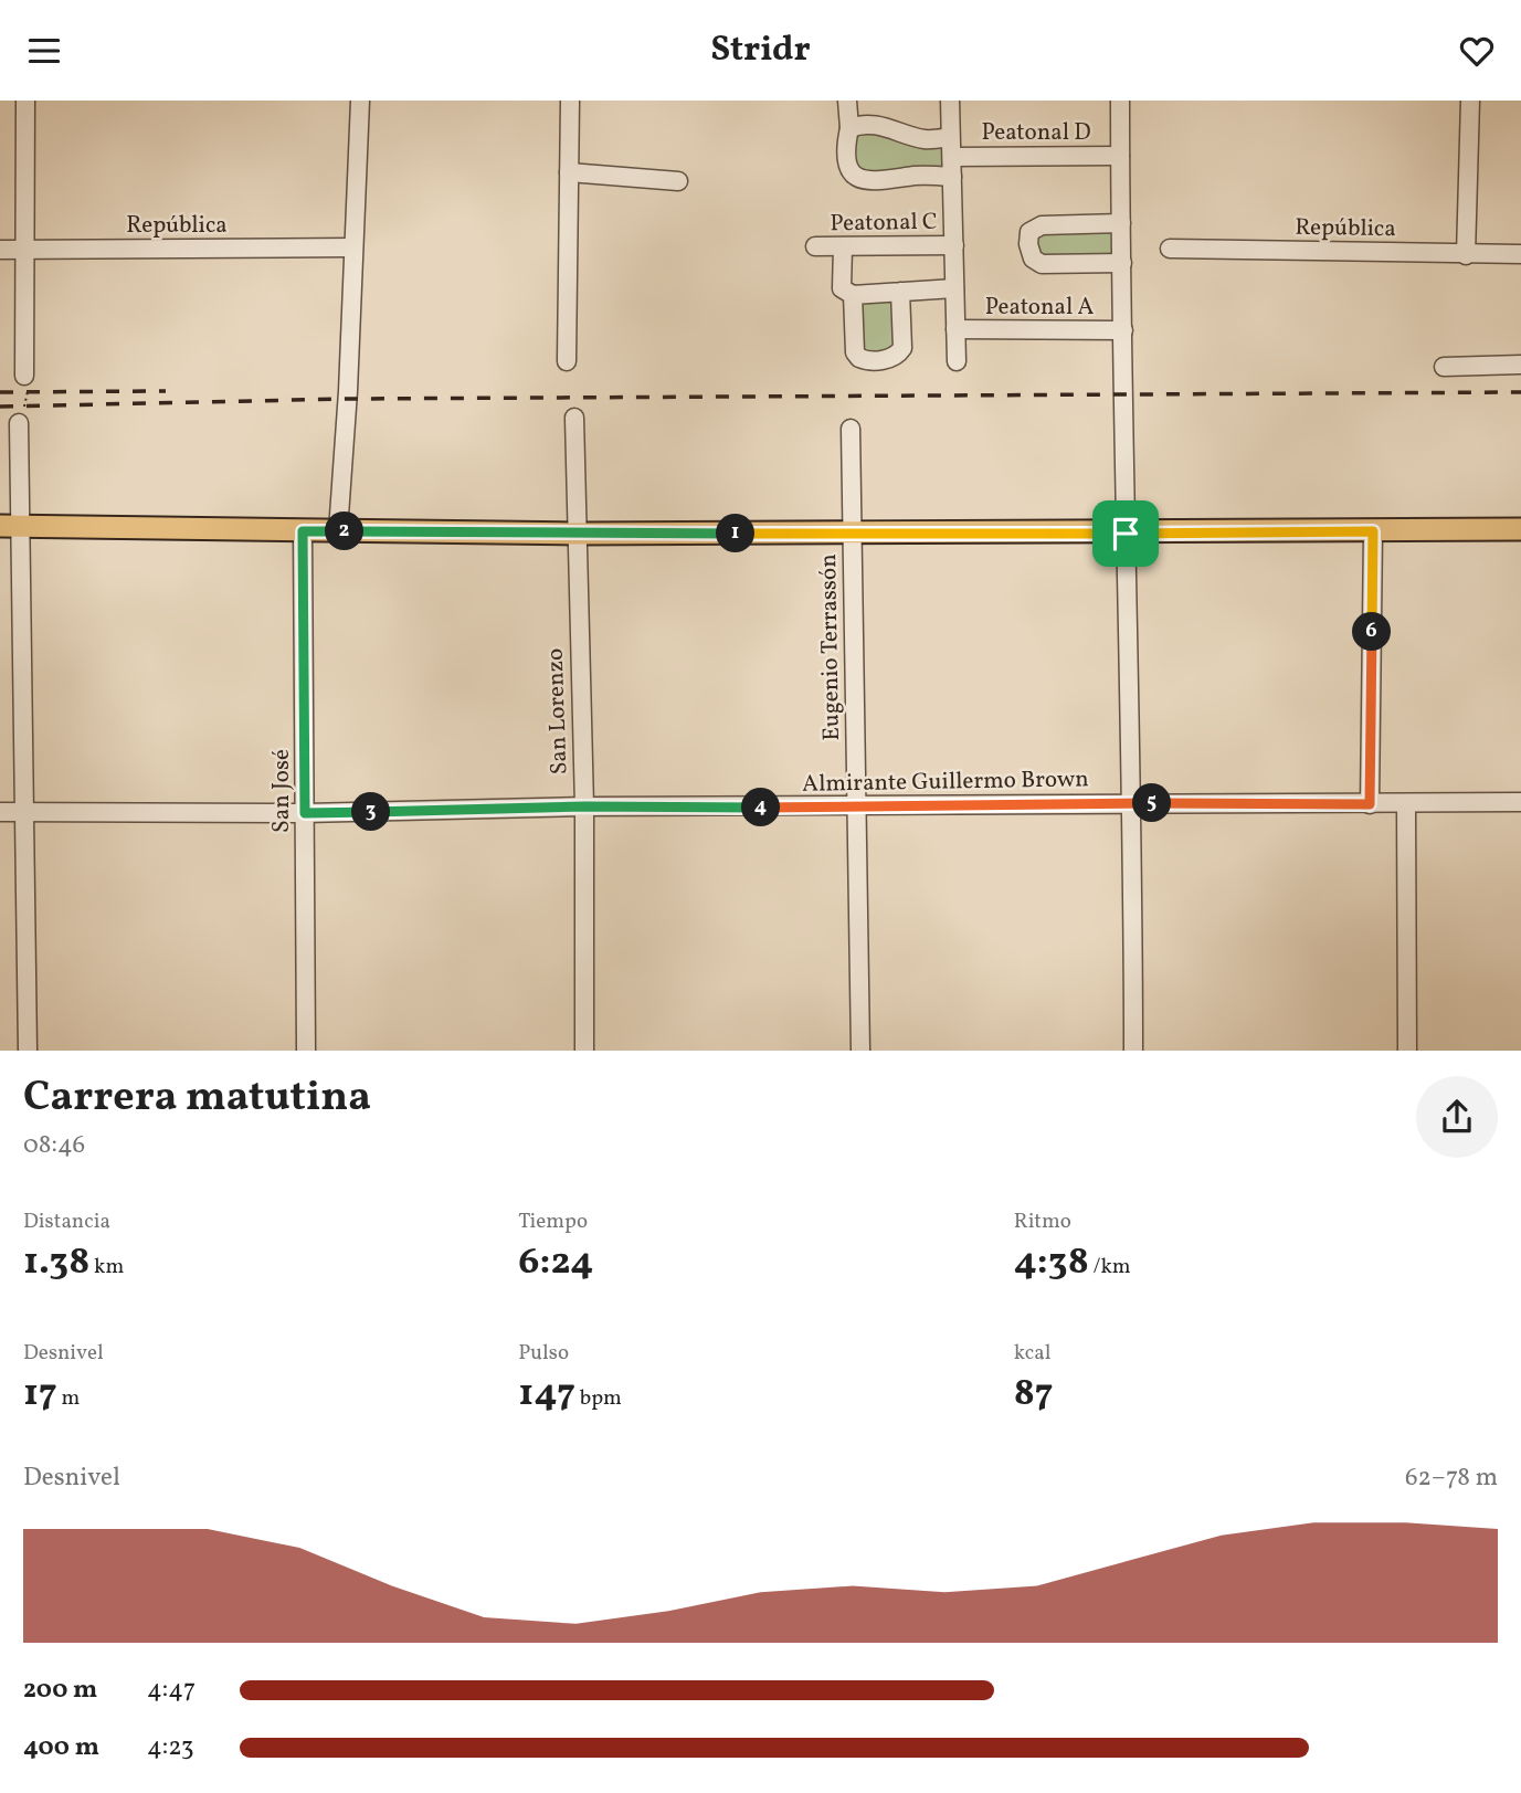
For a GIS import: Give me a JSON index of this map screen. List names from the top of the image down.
{
  "streets": {
    "street": [
      "Peatonal D",
      "Peatonal C",
      "República",
      "Peatonal A",
      "Eugenio Terrassón",
      "San Lorenzo",
      "Almirante Guillermo Brown",
      "San José"
    ]
  },
  "crossings": [
    ["Eugenio Terrassón", "Almirante Guillermo Brown"],
    ["San Lorenzo", "Almirante Guillermo Brown"],
    ["Almirante Guillermo Brown", "San José"]
  ],
  "page": {
    "header": "Stridr",
    "pins": [
      "2",
      "1",
      "6",
      "5",
      "4",
      "3"
    ],
    "heading": ["Carrera matutina", "08:46"],
    "stats": [
      ["Distancia", "1.38 km"],
      ["Tiempo", "6:24"],
      ["Ritmo", "4:38 /km"],
      ["Desnivel", "17 m"],
      ["Pulso", "147 bpm"],
      ["kcal", "87"]
    ],
    "chart": ["Desnivel", "62–78 m"],
    "list": [
      {
        "name": "200 m",
        "note": "4:47"
      },
      {
        "name": "400 m",
        "note": "4:23"
      }
    ]
  }
}
